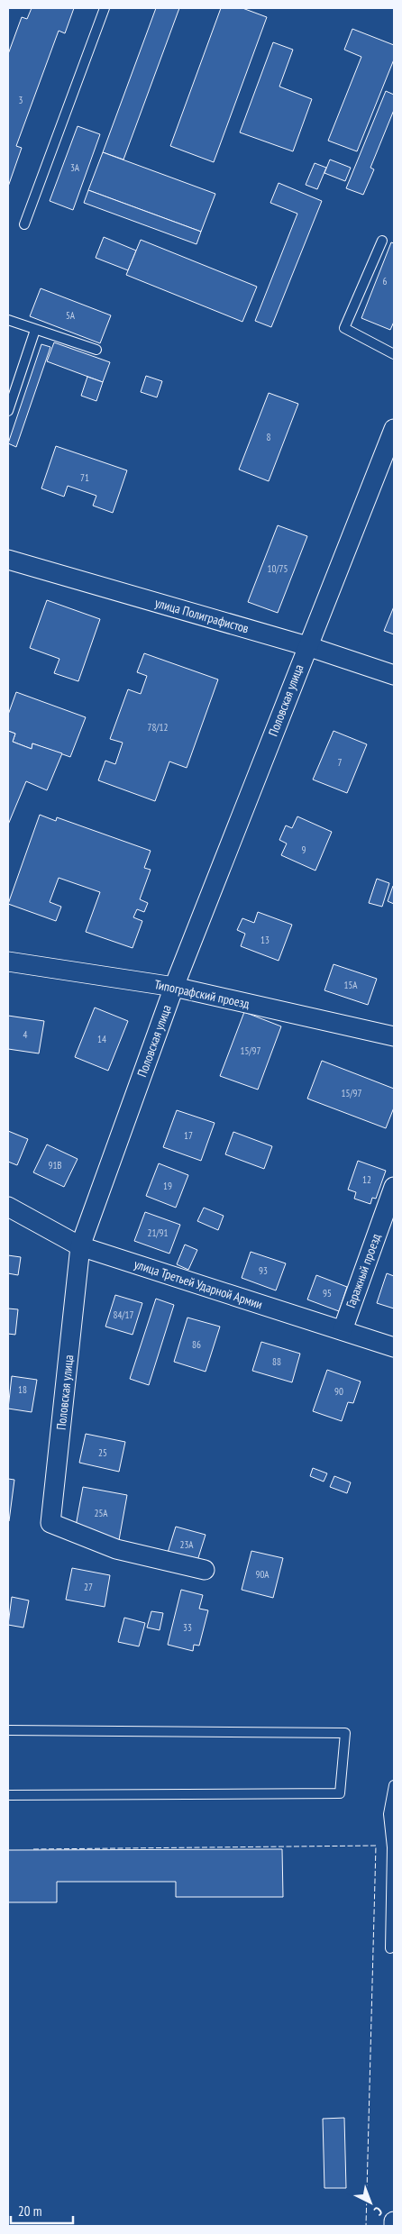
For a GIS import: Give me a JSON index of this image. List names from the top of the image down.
{
  "streets": {
    "street": [
      "улица Полиграфистов",
      "Половская улица",
      "Типографский проезд",
      "Гаражный проезд",
      "улица Третьей Ударной Армии"
    ]
  },
  "crossings": [
    ["улица Полиграфистов", "Половская улица"],
    ["Половская улица", "Типографский проезд"],
    ["Половская улица", "улица Третьей Ударной Армии"],
    ["Гаражный проезд", "улица Третьей Ударной Армии"]
  ],
  "house_numbers": [
    "3",
    "3А",
    "6",
    "5А",
    "8",
    "71",
    "10/75",
    "78/12",
    "7",
    "9",
    "13",
    "15А",
    "4",
    "14",
    "15/97",
    "15/97",
    "17",
    "91В",
    "12",
    "19",
    "21/91",
    "93",
    "95",
    "84/17",
    "86",
    "88",
    "18",
    "90",
    "25",
    "25А",
    "23А",
    "90А",
    "27",
    "33"
  ],
  "scale_bar": "20 m",
  "north": "bottom right"
}
